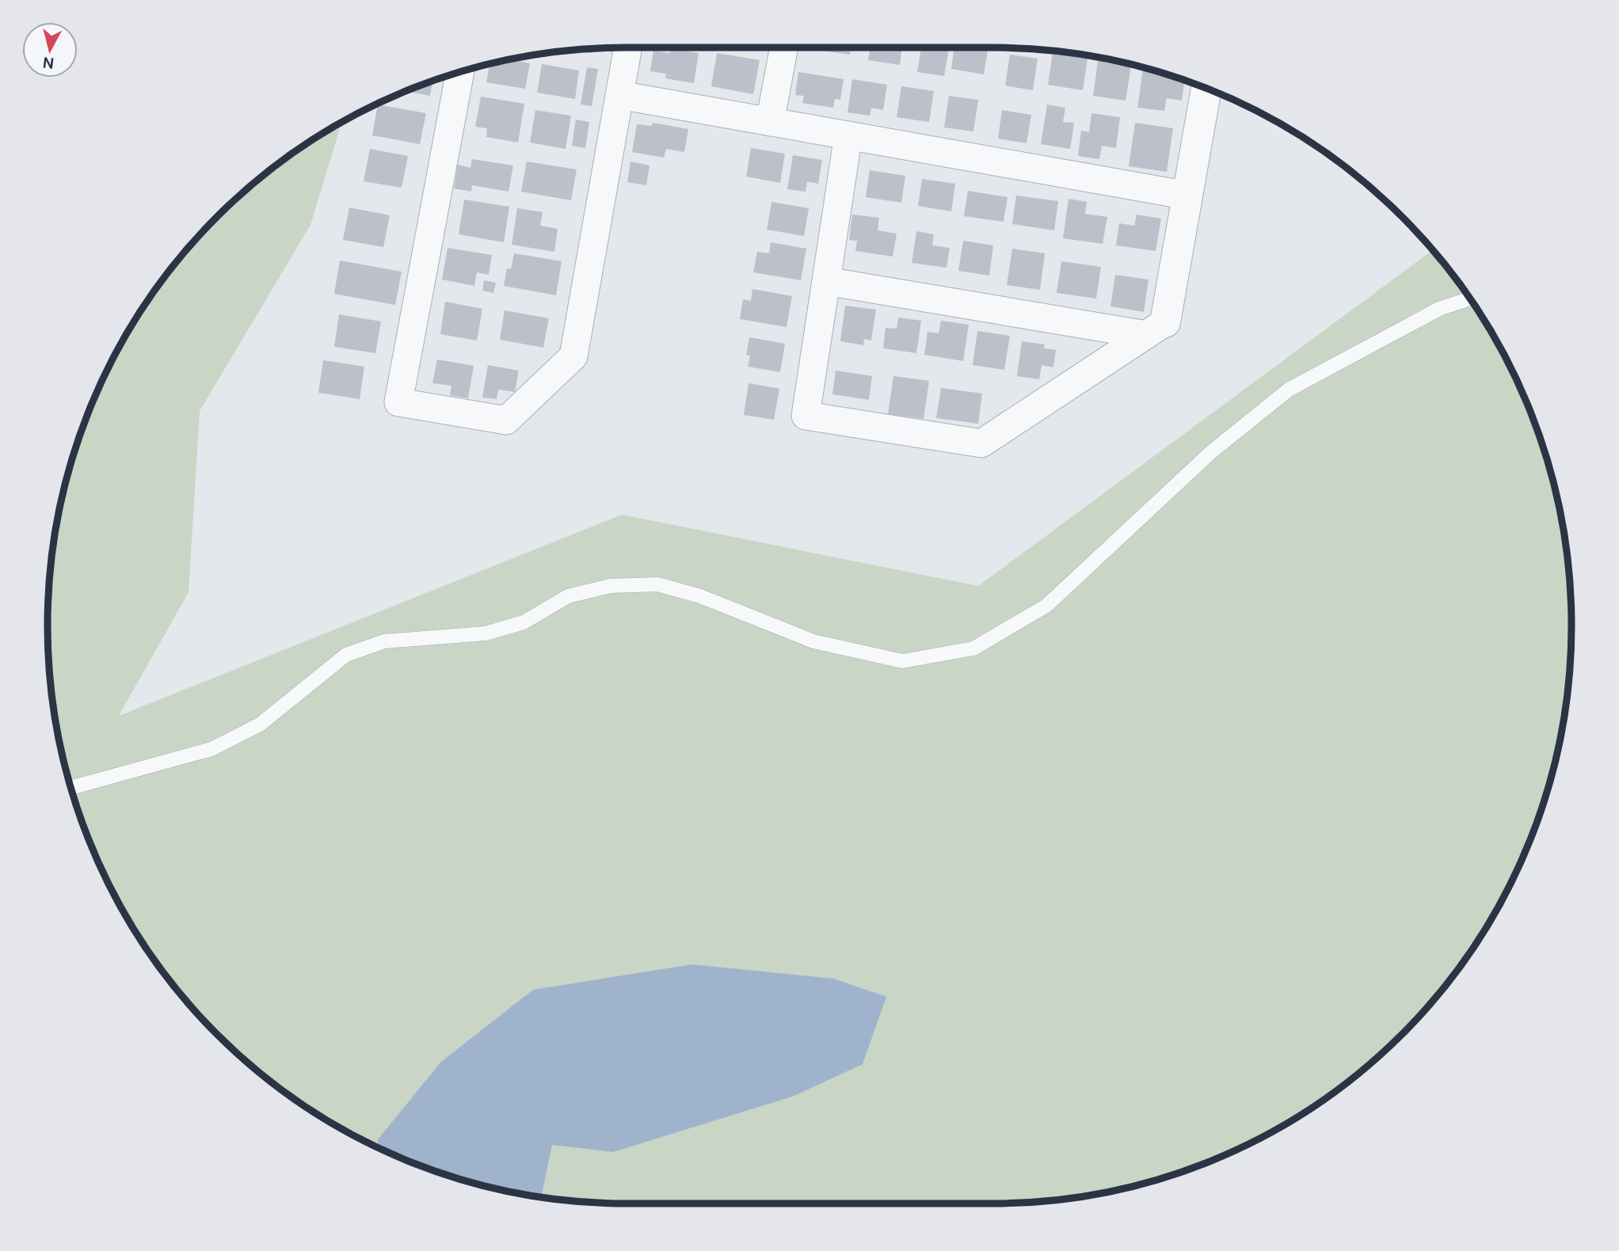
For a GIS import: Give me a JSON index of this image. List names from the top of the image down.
{
  "north": "bottom"
}
